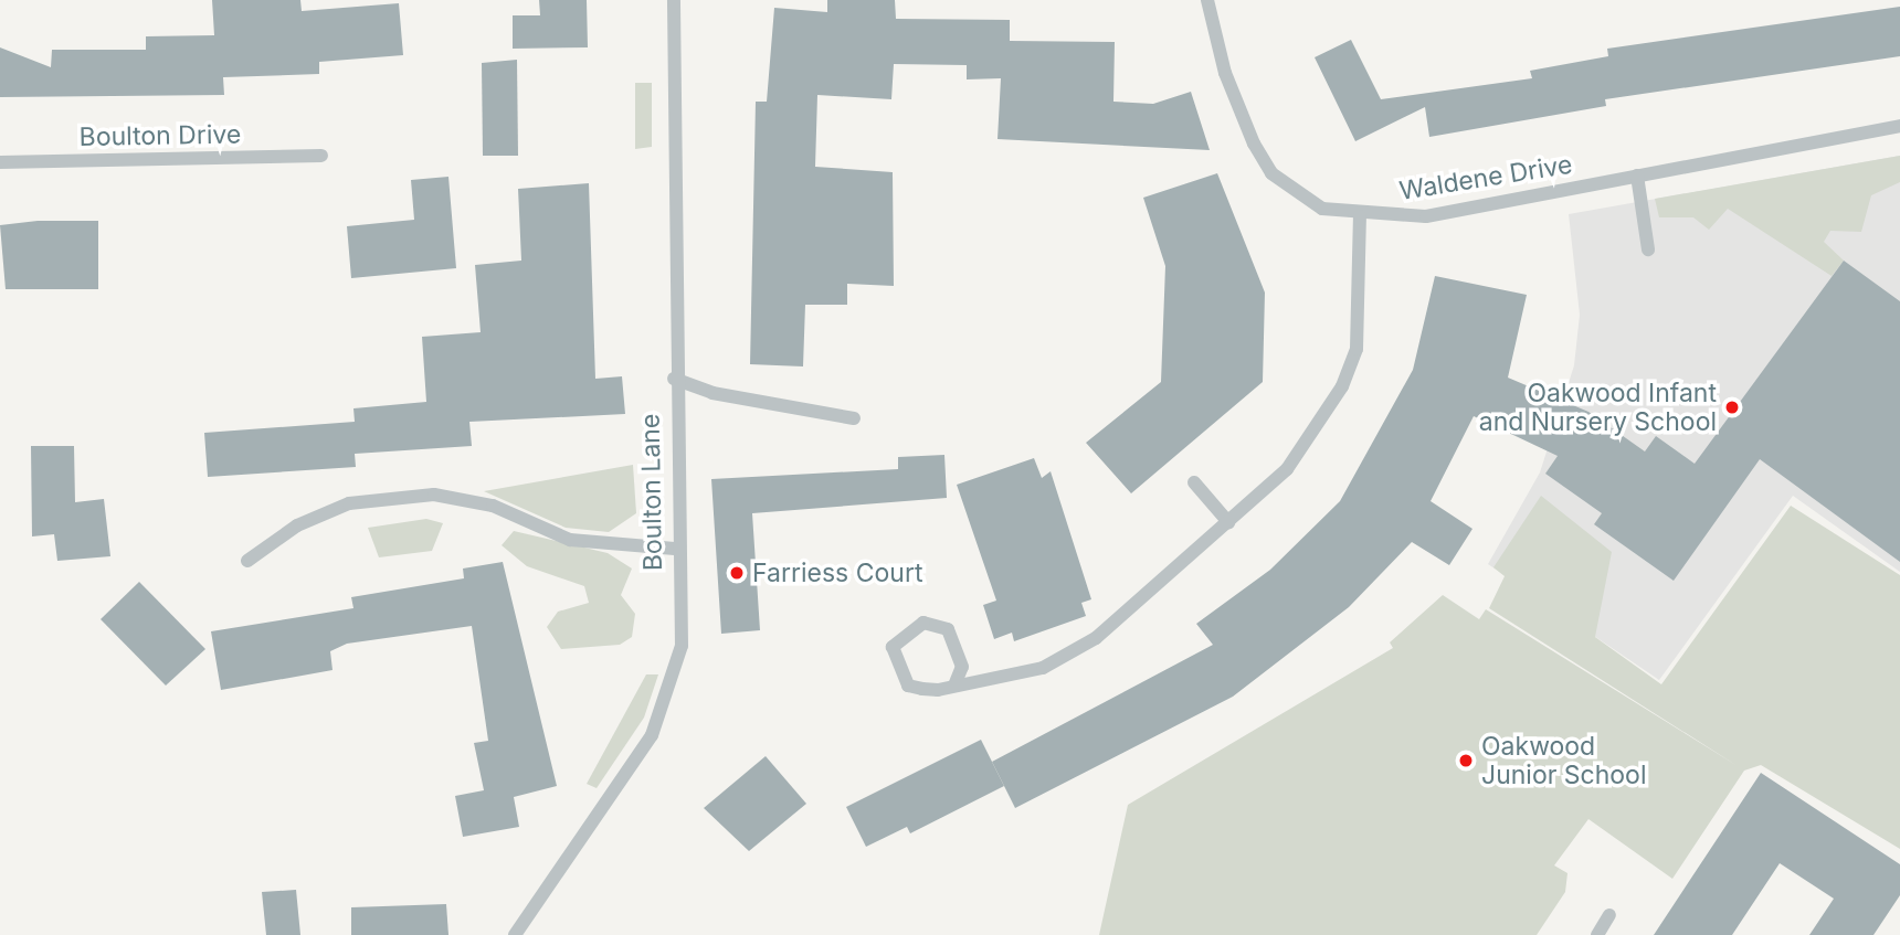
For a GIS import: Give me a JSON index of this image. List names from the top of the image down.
{
  "streets": {
    "street": ["Boulton Drive", "Waldene Drive", "Boulton Lane"]
  },
  "places": ["Oakwood Infant and Nursery School", "Farriess Court", "Oakwood Junior School"]
}
